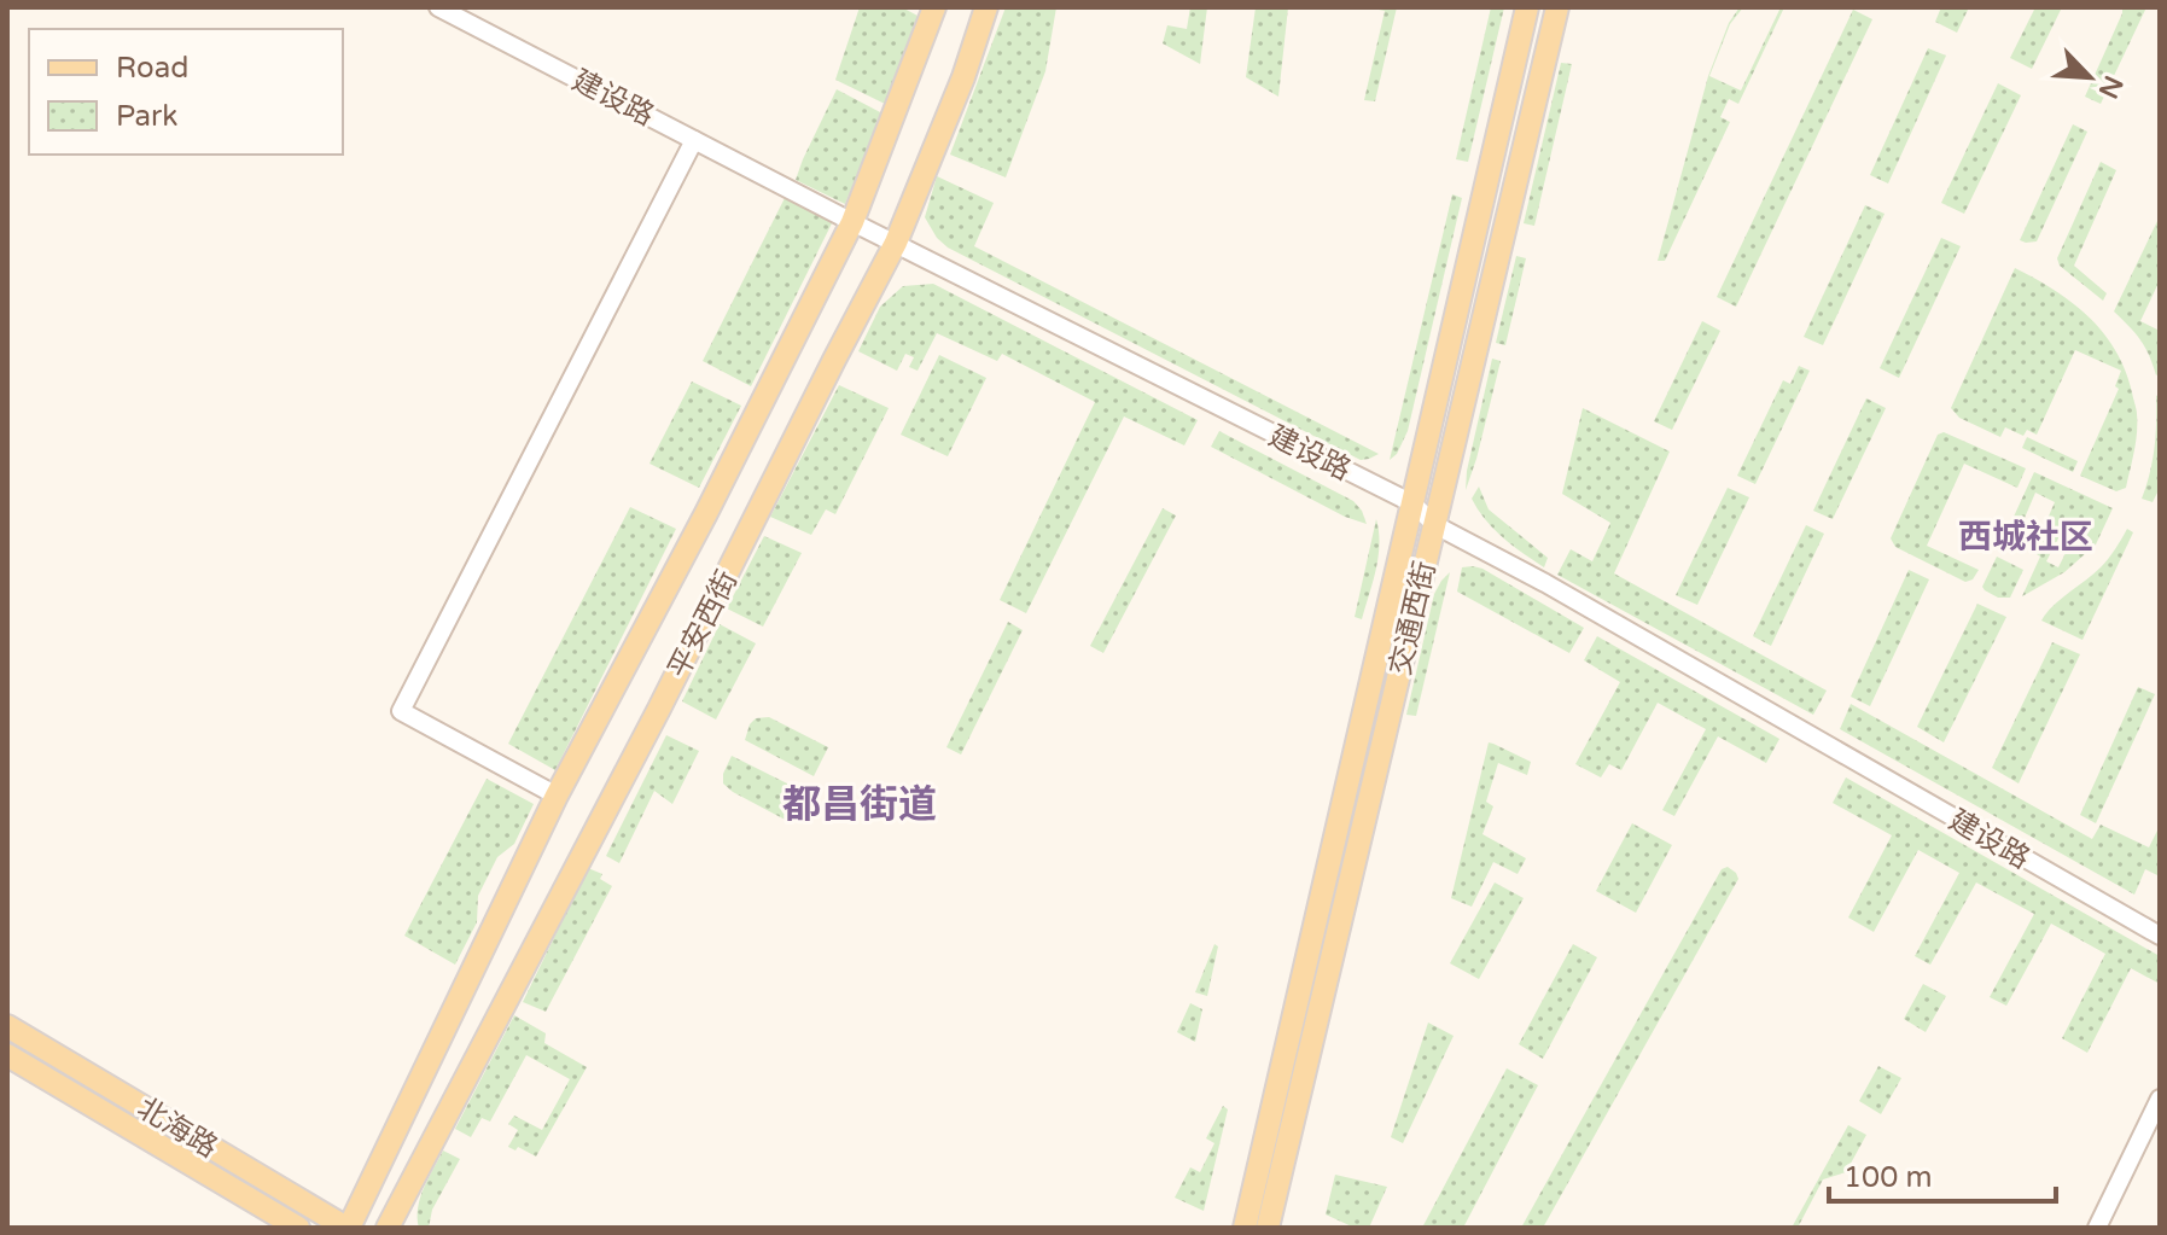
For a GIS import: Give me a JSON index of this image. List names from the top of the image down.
{
  "streets": {
    "main road": ["交通西街", "平安西街", "北海路"],
    "street": ["建设路"]
  },
  "crossings": [
    ["建设路", "交通西街"],
    ["建设路", "平安西街"],
    ["平安西街", "北海路"]
  ],
  "districts": ["西城社区", "都昌街道"],
  "legend": ["Road", "Park"],
  "scale_bar": "100 m",
  "north": "bottom right"
}
